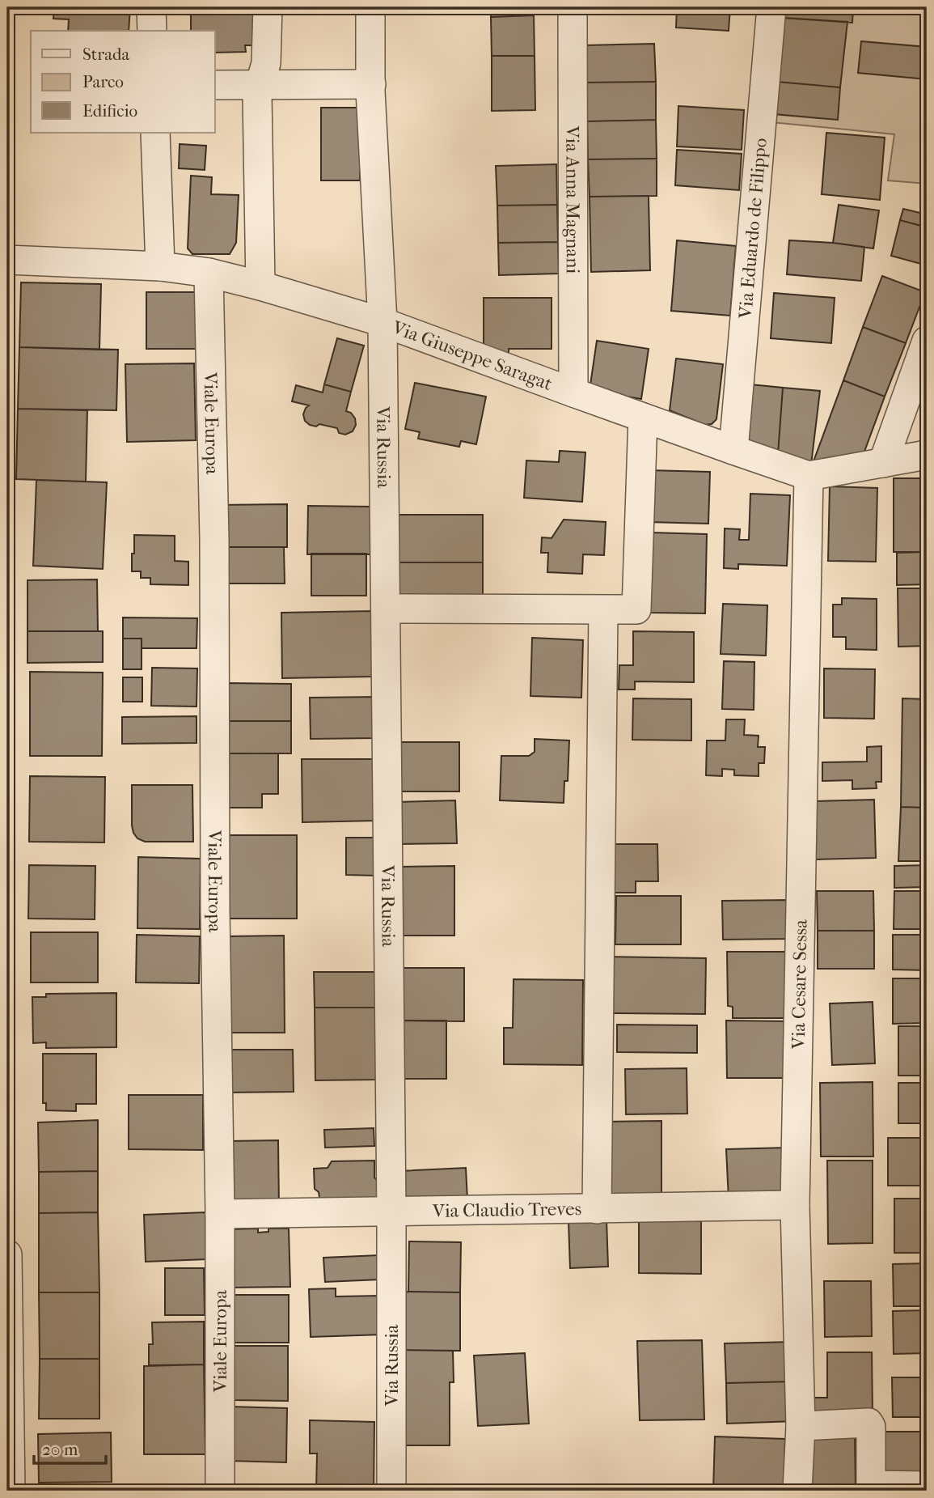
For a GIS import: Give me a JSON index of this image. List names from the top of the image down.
{
  "streets": {
    "street": [
      "Via Anna Magnani",
      "Via Eduardo de Filippo",
      "Via Giuseppe Saragat",
      "Viale Europa",
      "Via Russia",
      "Via Cesare Sessa",
      "Via Claudio Treves"
    ]
  },
  "crossings": [
    ["Via Anna Magnani", "Via Giuseppe Saragat"],
    ["Via Eduardo de Filippo", "Via Giuseppe Saragat"],
    ["Via Giuseppe Saragat", "Viale Europa"],
    ["Via Giuseppe Saragat", "Via Russia"],
    ["Via Giuseppe Saragat", "Via Cesare Sessa"],
    ["Viale Europa", "Via Claudio Treves"],
    ["Via Russia", "Via Claudio Treves"],
    ["Via Cesare Sessa", "Via Claudio Treves"]
  ],
  "legend": ["Strada", "Parco", "Edificio"],
  "scale_bar": "20 m"
}
